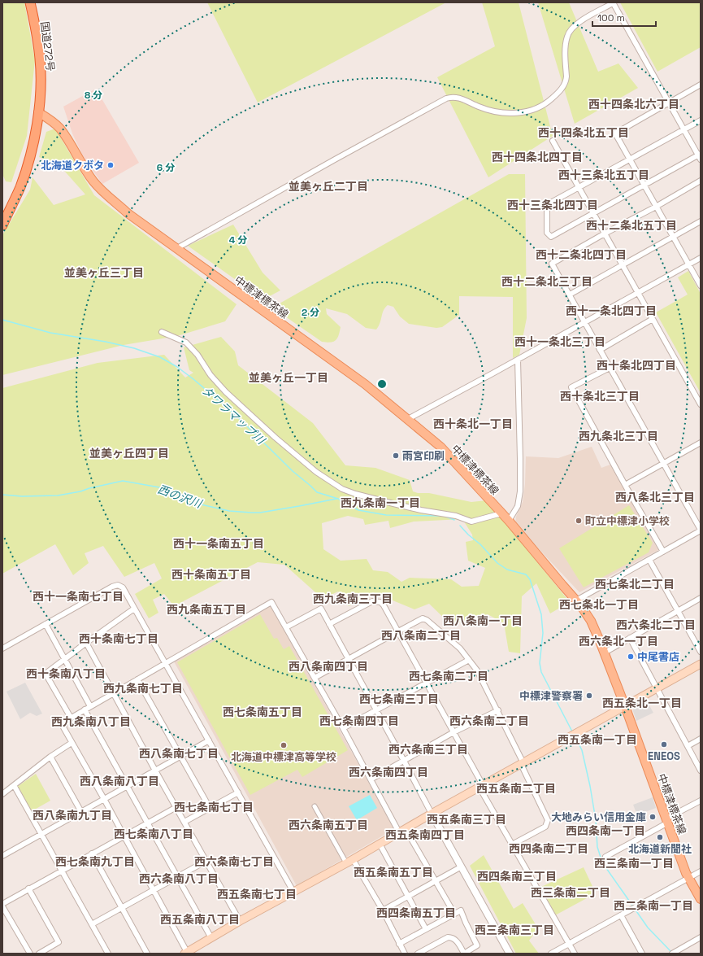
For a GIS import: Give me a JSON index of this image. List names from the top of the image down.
{
  "streets": {
    "highway": ["国道272号"],
    "main road": ["中標津標茶線"]
  },
  "crossings": [
    ["国道272号", "中標津標茶線"]
  ],
  "districts": [
    "西十四条北六丁目",
    "西十四条北五丁目",
    "西十四条北四丁目",
    "西十三条北五丁目",
    "並美ヶ丘二丁目",
    "西十三条北四丁目",
    "西十二条北五丁目",
    "西十二条北四丁目",
    "並美ヶ丘三丁目",
    "西十二条北三丁目",
    "西十一条北四丁目",
    "西十一条北三丁目",
    "西十条北四丁目",
    "並美ヶ丘一丁目",
    "西十条北三丁目",
    "西十条北一丁目",
    "西九条北三丁目",
    "並美ヶ丘四丁目",
    "西八条北三丁目",
    "西九条南一丁目",
    "西十一条南五丁目",
    "西十条南五丁目",
    "西七条北二丁目",
    "西十一条南七丁目",
    "西九条南三丁目",
    "西七条北一丁目",
    "西九条南五丁目",
    "西八条南一丁目",
    "西六条北二丁目",
    "西八条南二丁目",
    "西十条南七丁目",
    "西六条北一丁目",
    "西八条南四丁目",
    "西十条南八丁目",
    "西七条南二丁目",
    "西九条南七丁目",
    "西七条南三丁目",
    "西五条北一丁目",
    "西七条南五丁目",
    "西七条南四丁目",
    "西六条南二丁目",
    "西九条南八丁目",
    "西五条南一丁目",
    "西六条南三丁目",
    "西八条南七丁目",
    "西六条南四丁目",
    "西八条南八丁目",
    "西五条南二丁目",
    "西七条南七丁目",
    "西八条南九丁目",
    "西五条南三丁目",
    "西六条南五丁目",
    "西四条南一丁目",
    "西七条南八丁目",
    "西五条南四丁目",
    "西四条南二丁目",
    "西七条南九丁目",
    "西六条南七丁目",
    "西三条南一丁目",
    "西五条南五丁目",
    "西四条南三丁目",
    "西六条南八丁目",
    "西三条南二丁目",
    "西五条南七丁目",
    "西二条南一丁目",
    "西四条南五丁目",
    "西五条南八丁目",
    "西三条南三丁目"
  ],
  "water": ["タワラマップ川", "西の沢川"],
  "places": [
    "北海道クボタ",
    "雨宮印刷",
    "町立中標津小学校",
    "中尾書店",
    "中標津警察署",
    "ENEOS",
    "北海道中標津高等学校",
    "大地みらい信用金庫",
    "北海道新聞社"
  ],
  "scale_bar": "100 m",
  "rings": [
    "8 分",
    "6 分",
    "4 分",
    "2 分"
  ]
}
